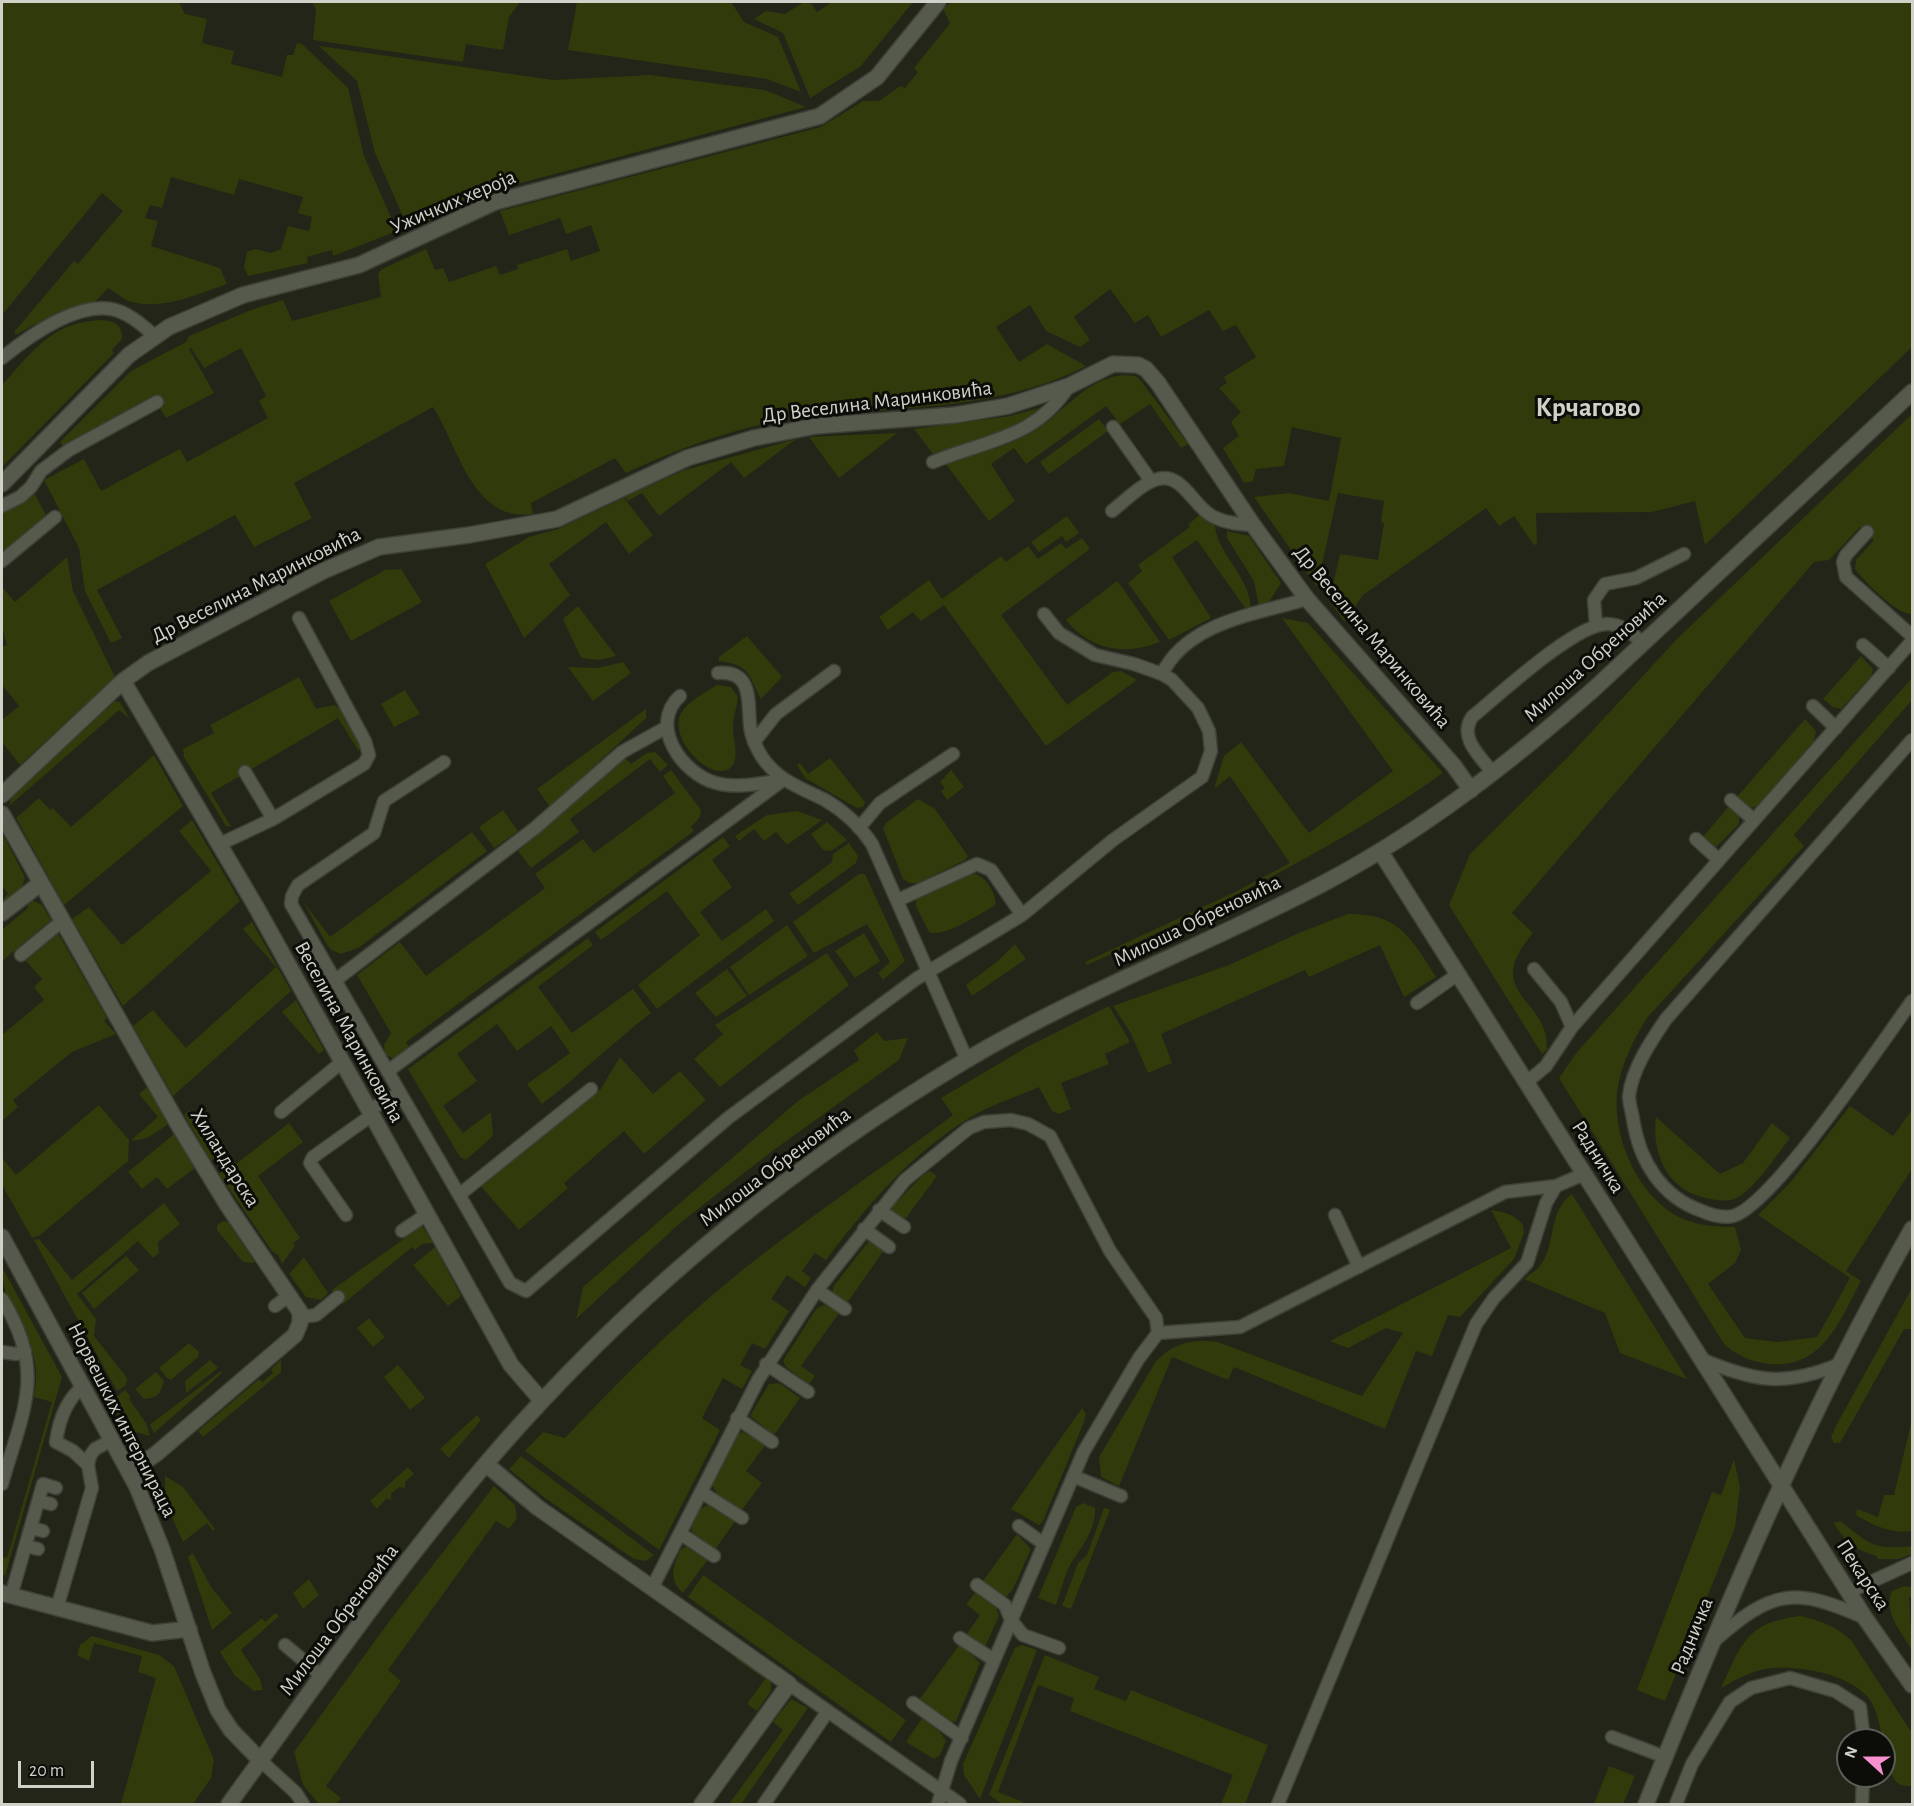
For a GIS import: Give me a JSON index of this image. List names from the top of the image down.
{
  "streets": {
    "street": [
      "Ужичких хероја",
      "Др Веселина Маринковића",
      "Милоша Обреновића",
      "Веселина Маринковића",
      "Радничка",
      "Хиландарска",
      "Норвешких интернираца",
      "Пекарска"
    ]
  },
  "crossings": [
    ["Др Веселина Маринковића", "Милоша Обреновића"],
    ["Др Веселина Маринковића", "Веселина Маринковића"],
    ["Милоша Обреновића", "Веселина Маринковића"],
    ["Милоша Обреновића", "Радничка"],
    ["Милоша Обреновића", "Норвешких интернираца"],
    ["Радничка", "Пекарска"]
  ],
  "districts": ["Крчагово"],
  "scale_bar": "20 m",
  "north": "left"
}
